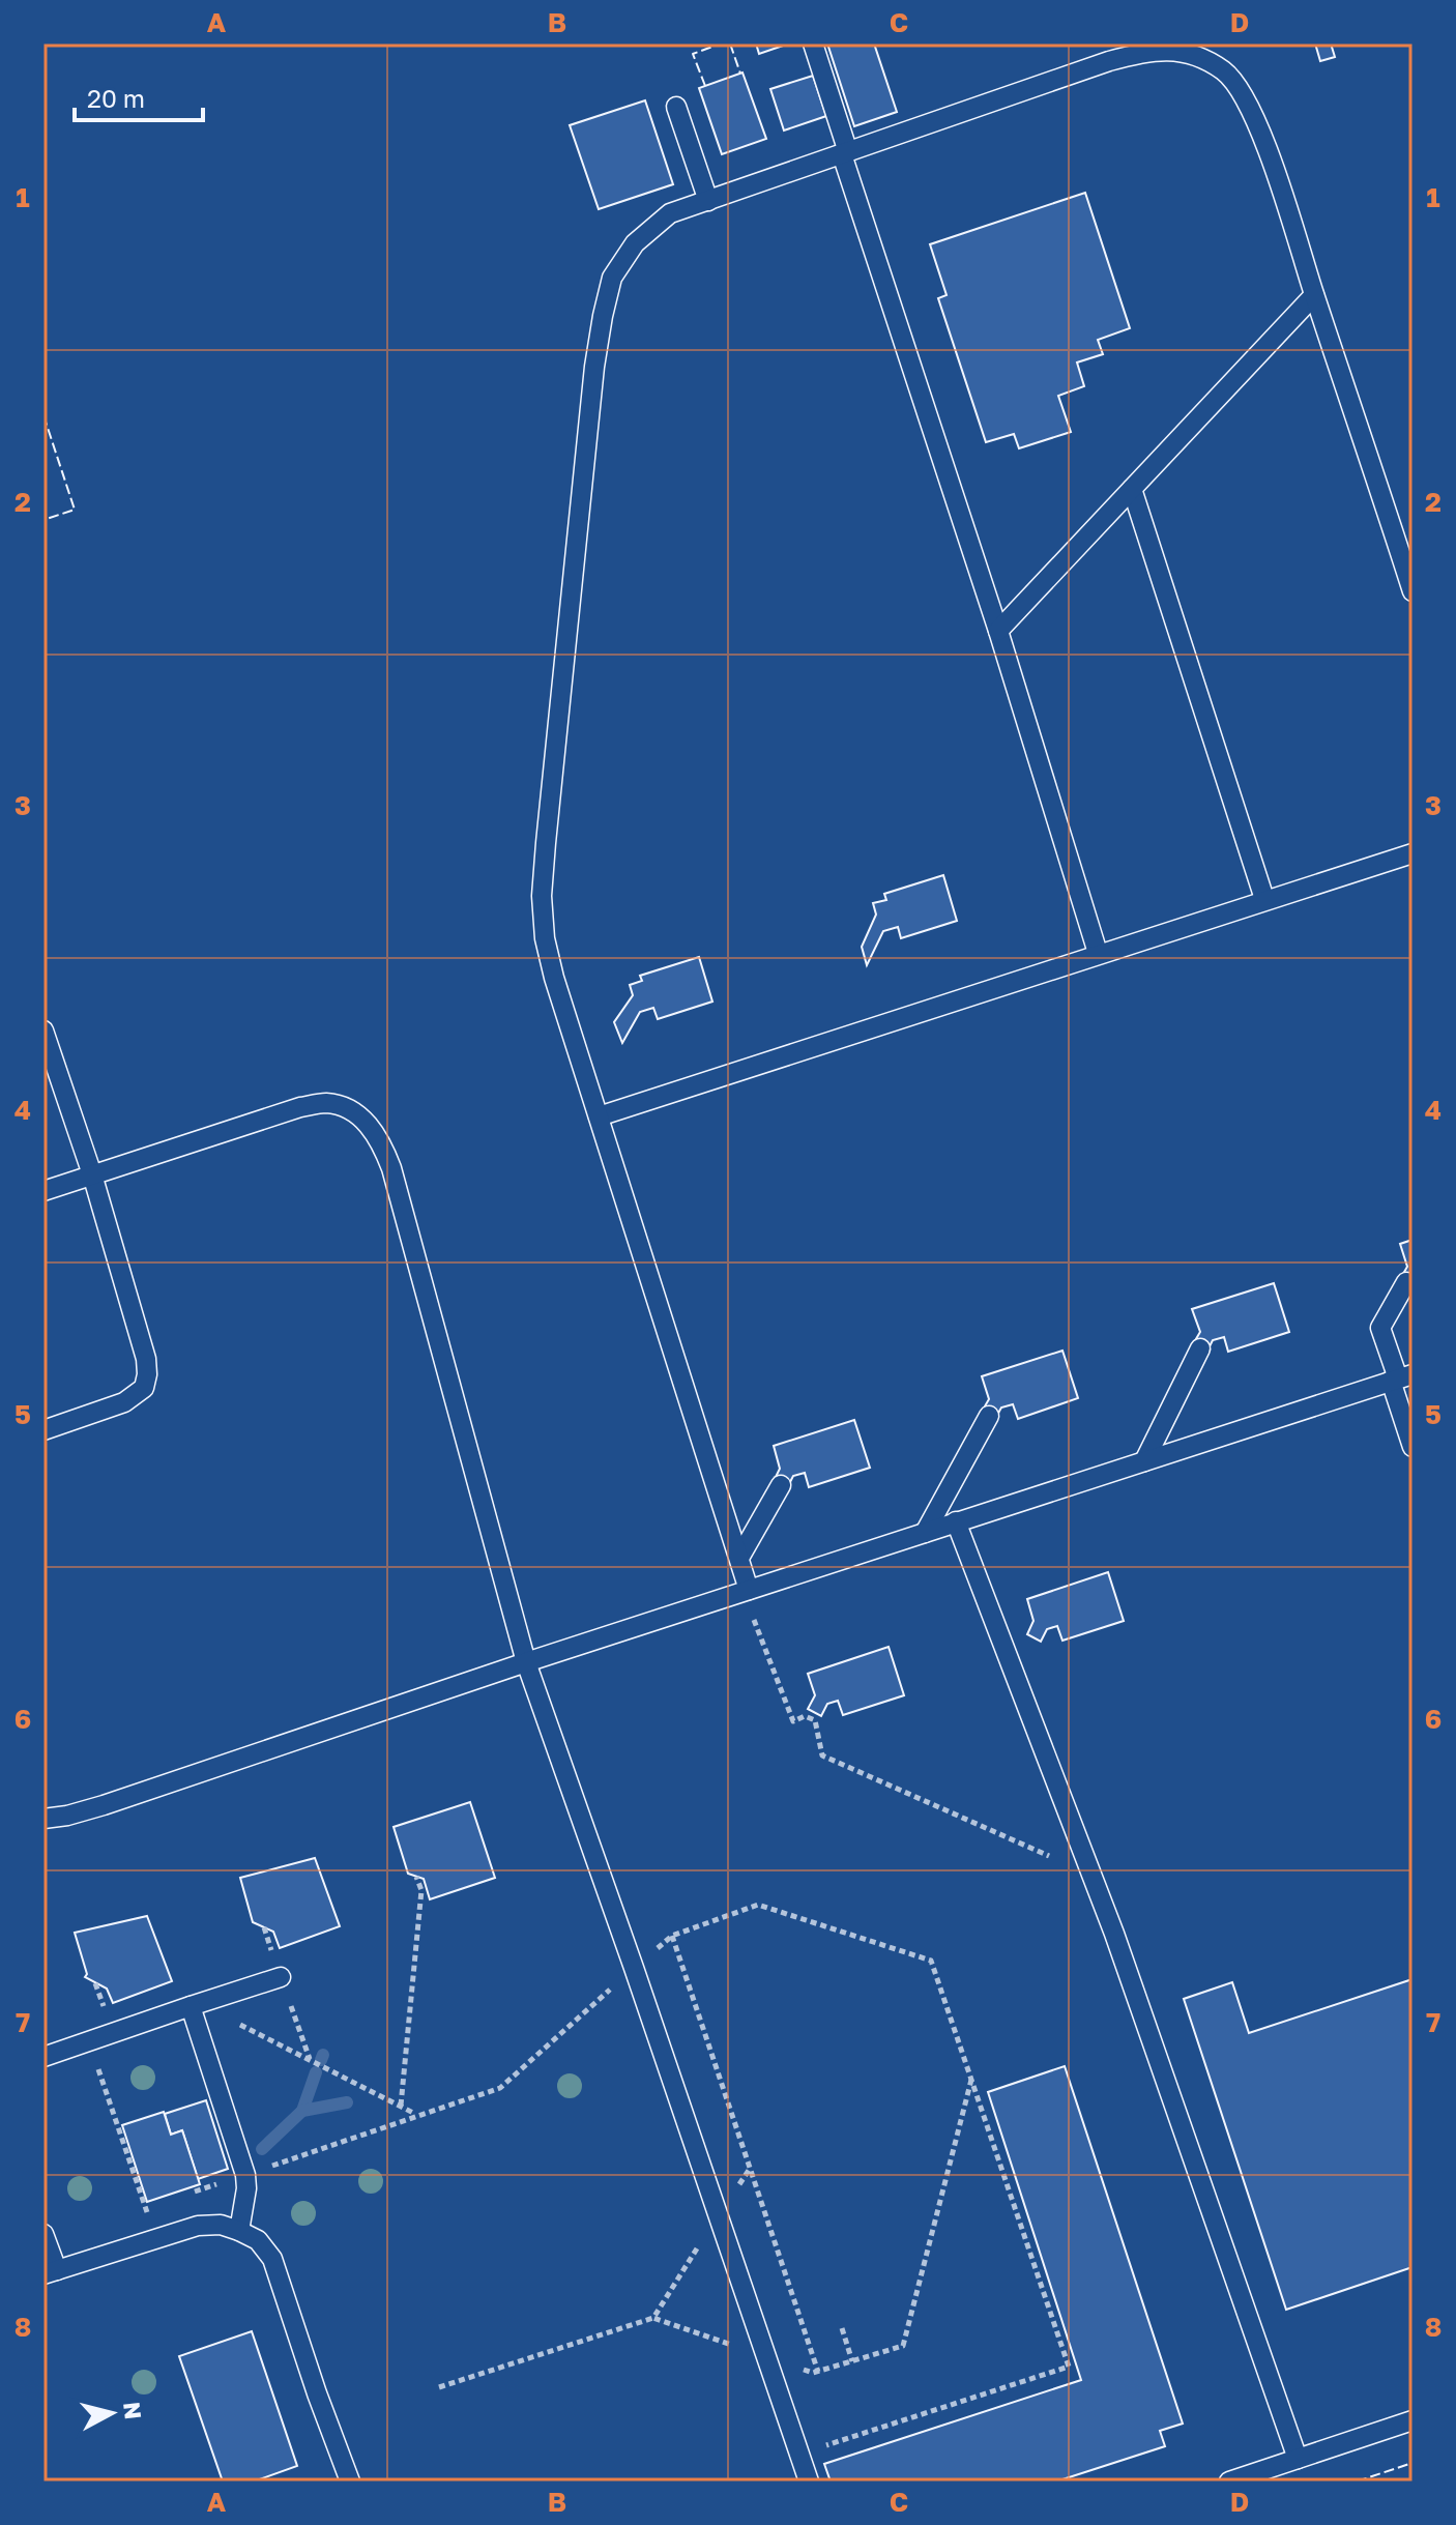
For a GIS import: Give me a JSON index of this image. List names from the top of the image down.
{
  "scale_bar": "20 m",
  "north": "right",
  "grid": {
    "columns": [
      "A",
      "B",
      "C",
      "D"
    ],
    "rows": [
      "1",
      "2",
      "3",
      "4",
      "5",
      "6",
      "7",
      "8"
    ]
  }
}
